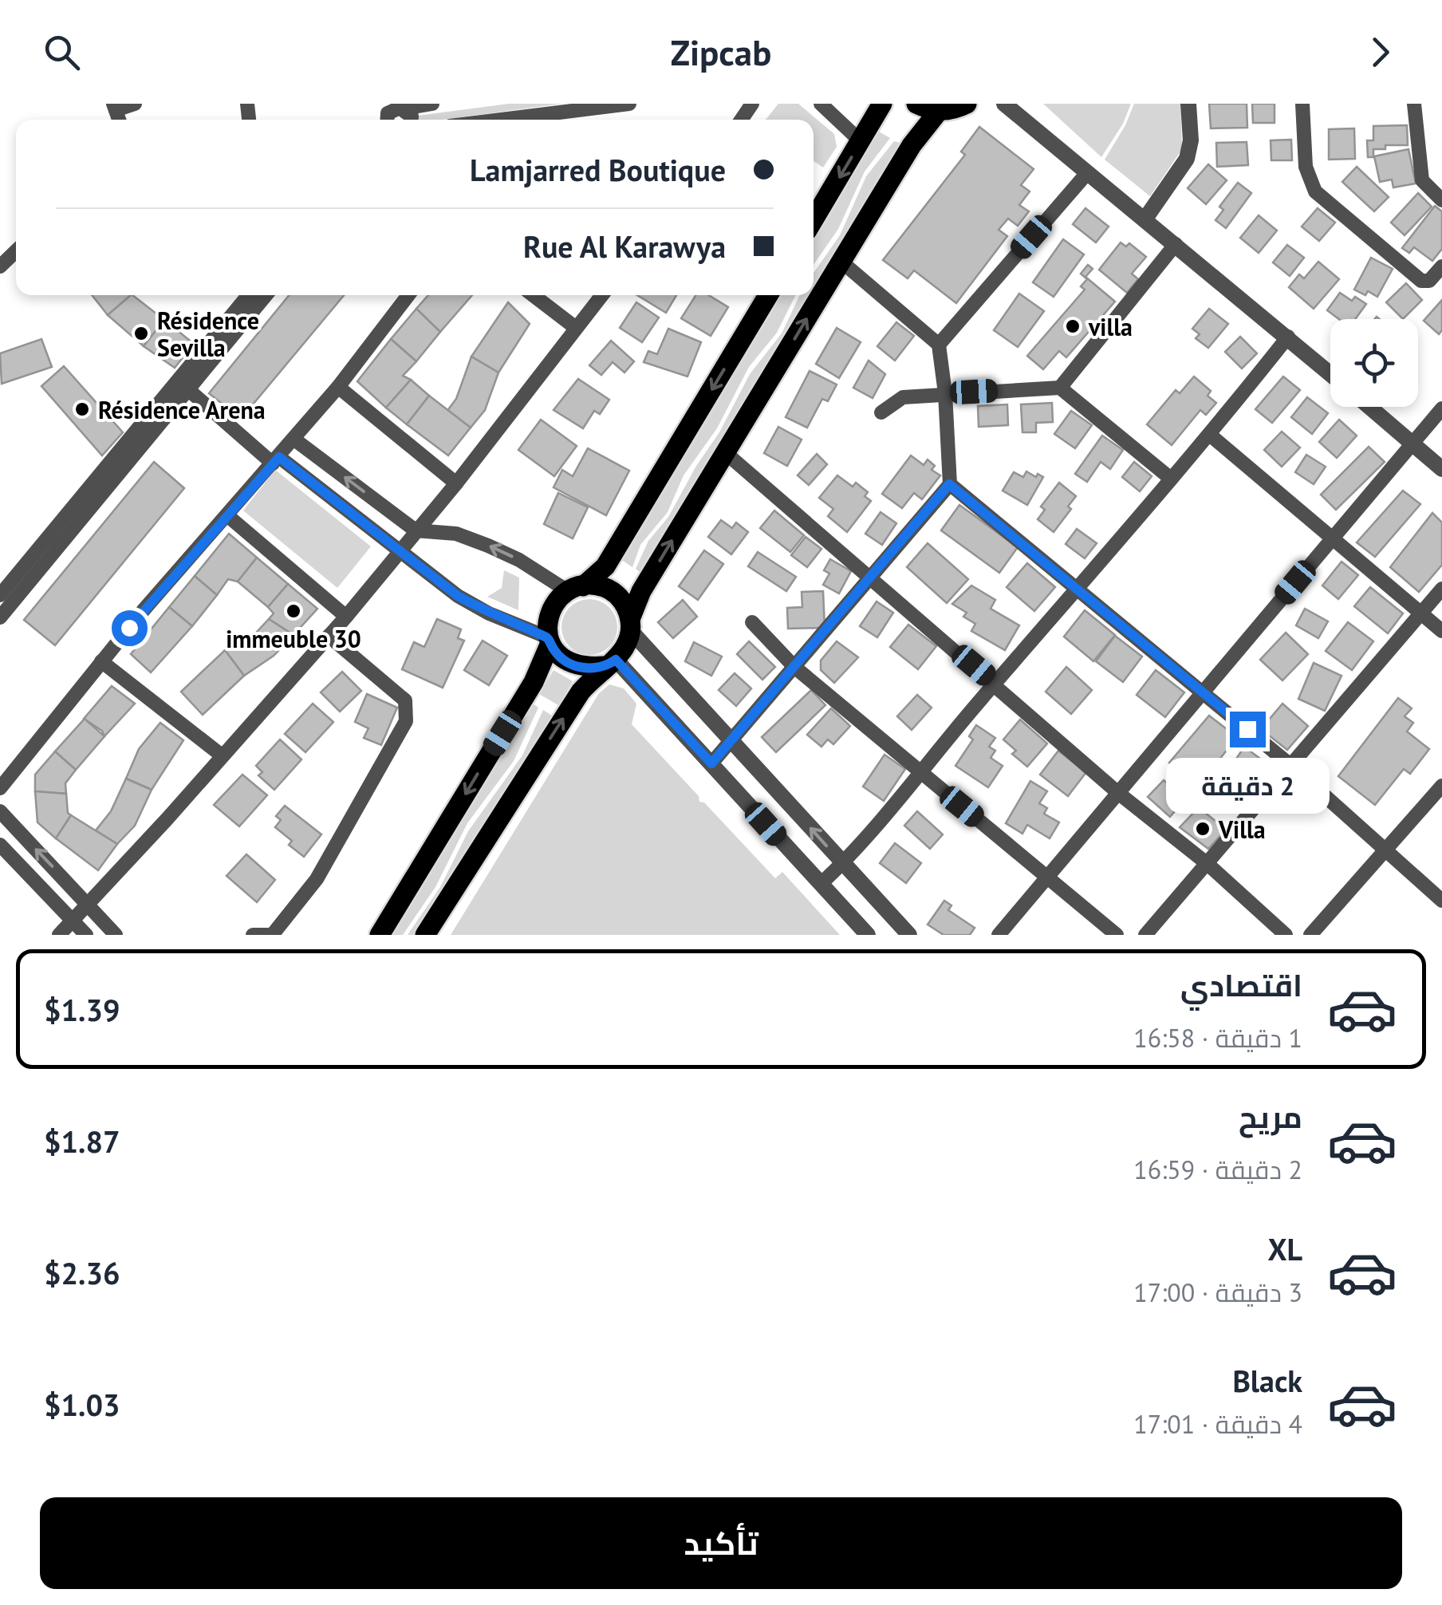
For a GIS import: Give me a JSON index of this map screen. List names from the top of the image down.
{
  "places": [
    "villa",
    "Résidence Sevilla",
    "Résidence Arena",
    "immeuble 30",
    "Villa"
  ],
  "page": {
    "header": "Zipcab",
    "banner": ["Lamjarred Boutique", "Rue Al Karawya"],
    "bubble": "2 دقيقة",
    "list": [
      {
        "name": "اقتصادي",
        "note": "1 دقيقة · 16:58",
        "value": "$1.39"
      },
      {
        "name": "مريح",
        "note": "2 دقيقة · 16:59",
        "value": "$1.87"
      },
      {
        "name": "XL",
        "note": "3 دقيقة · 17:00",
        "value": "$2.36"
      },
      {
        "name": "Black",
        "note": "4 دقيقة · 17:01",
        "value": "$1.03"
      }
    ],
    "buttons": "تأكيد"
  }
}
